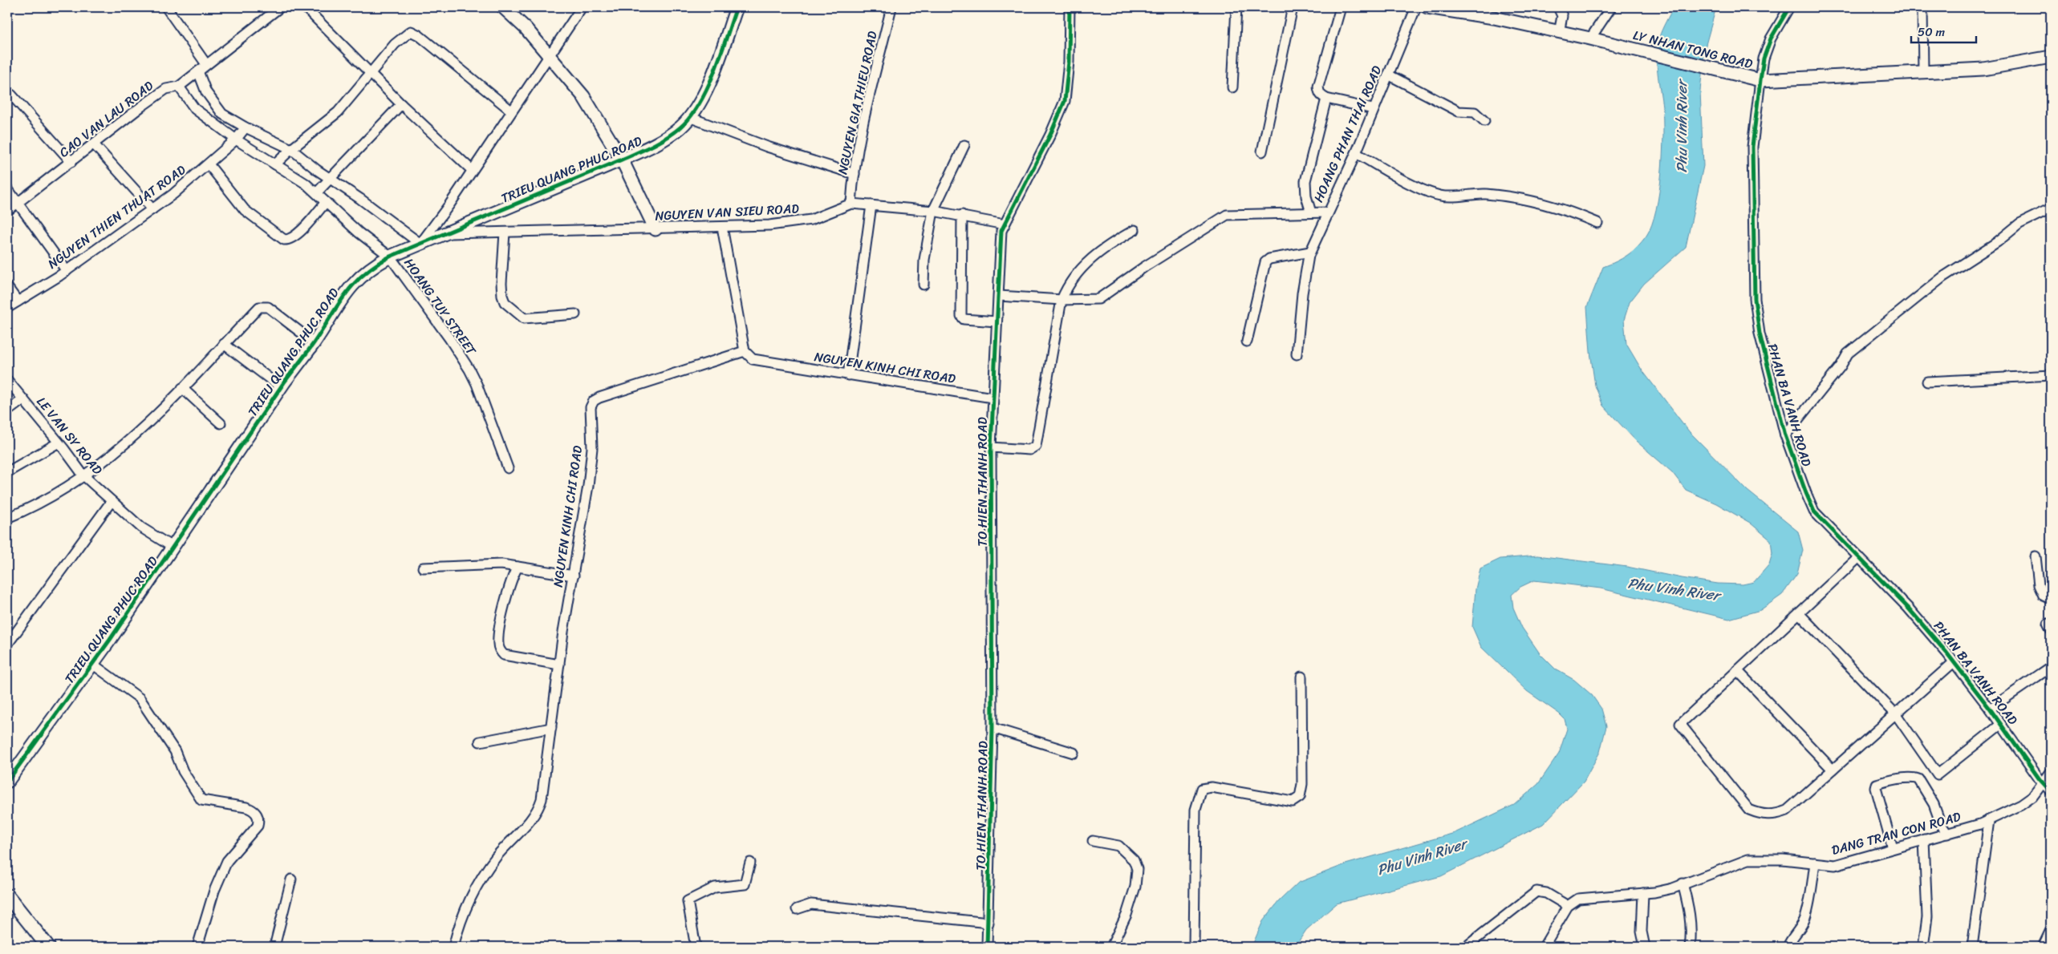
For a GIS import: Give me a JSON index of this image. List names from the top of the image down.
{
  "streets": {
    "street": [
      "LY NHAN TONG ROAD",
      "NGUYEN GIA THIEU ROAD",
      "CAO VAN LAU ROAD",
      "HOANG PHAN THAI ROAD",
      "TRIEU QUANG PHUC ROAD",
      "NGUYEN VAN SIEU ROAD",
      "NGUYEN THIEN THUAT ROAD",
      "HOANG TUY STREET",
      "NGUYEN KINH CHI ROAD",
      "PHAN BA VANH ROAD",
      "LE VAN SY ROAD",
      "TO HIEN THANH ROAD",
      "DANG TRAN CON ROAD"
    ]
  },
  "crossings": [
    ["LY NHAN TONG ROAD", "PHAN BA VANH ROAD"],
    ["NGUYEN GIA THIEU ROAD", "NGUYEN VAN SIEU ROAD"],
    ["CAO VAN LAU ROAD", "HOANG TUY STREET"],
    ["HOANG PHAN THAI ROAD", "TO HIEN THANH ROAD"],
    ["TRIEU QUANG PHUC ROAD", "NGUYEN VAN SIEU ROAD"],
    ["TRIEU QUANG PHUC ROAD", "HOANG TUY STREET"],
    ["TRIEU QUANG PHUC ROAD", "LE VAN SY ROAD"],
    ["NGUYEN VAN SIEU ROAD", "TO HIEN THANH ROAD"],
    ["NGUYEN THIEN THUAT ROAD", "HOANG TUY STREET"],
    ["NGUYEN KINH CHI ROAD", "TO HIEN THANH ROAD"],
    ["PHAN BA VANH ROAD", "DANG TRAN CON ROAD"]
  ],
  "water": ["Phu Vinh River"],
  "scale_bar": "50 m"
}
